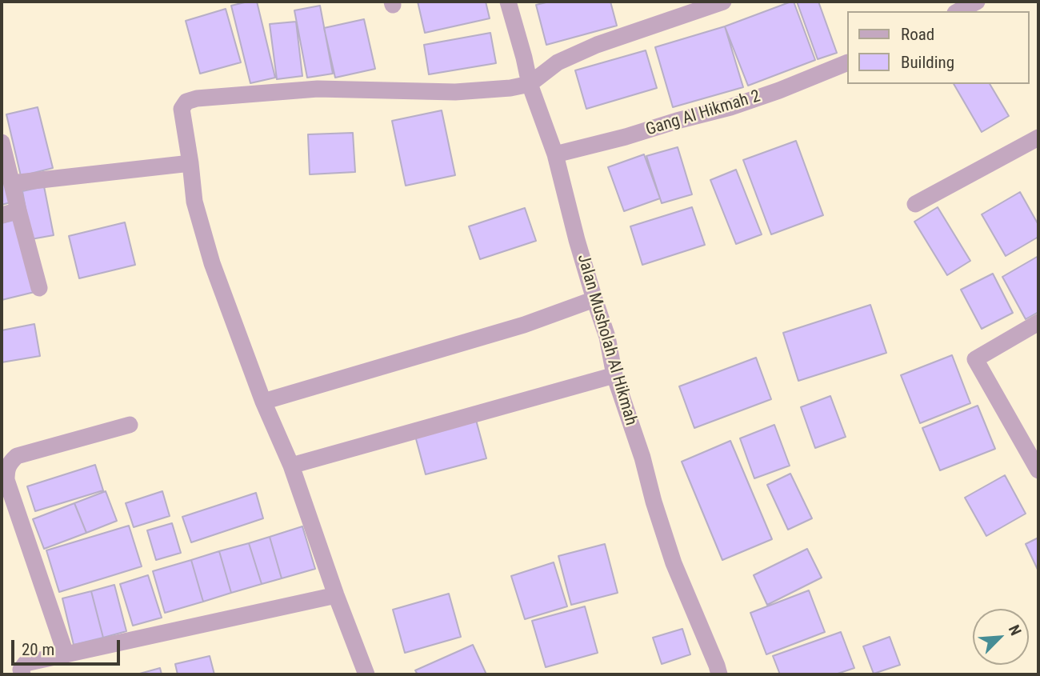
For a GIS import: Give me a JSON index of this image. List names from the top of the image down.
{
  "streets": {
    "street": ["Gang Al Hikmah 2", "Jalan Musholah Al Hikmah"]
  },
  "crossings": [
    ["Gang Al Hikmah 2", "Jalan Musholah Al Hikmah"]
  ],
  "legend": ["Road", "Building"],
  "scale_bar": "20 m",
  "north": "top right"
}
